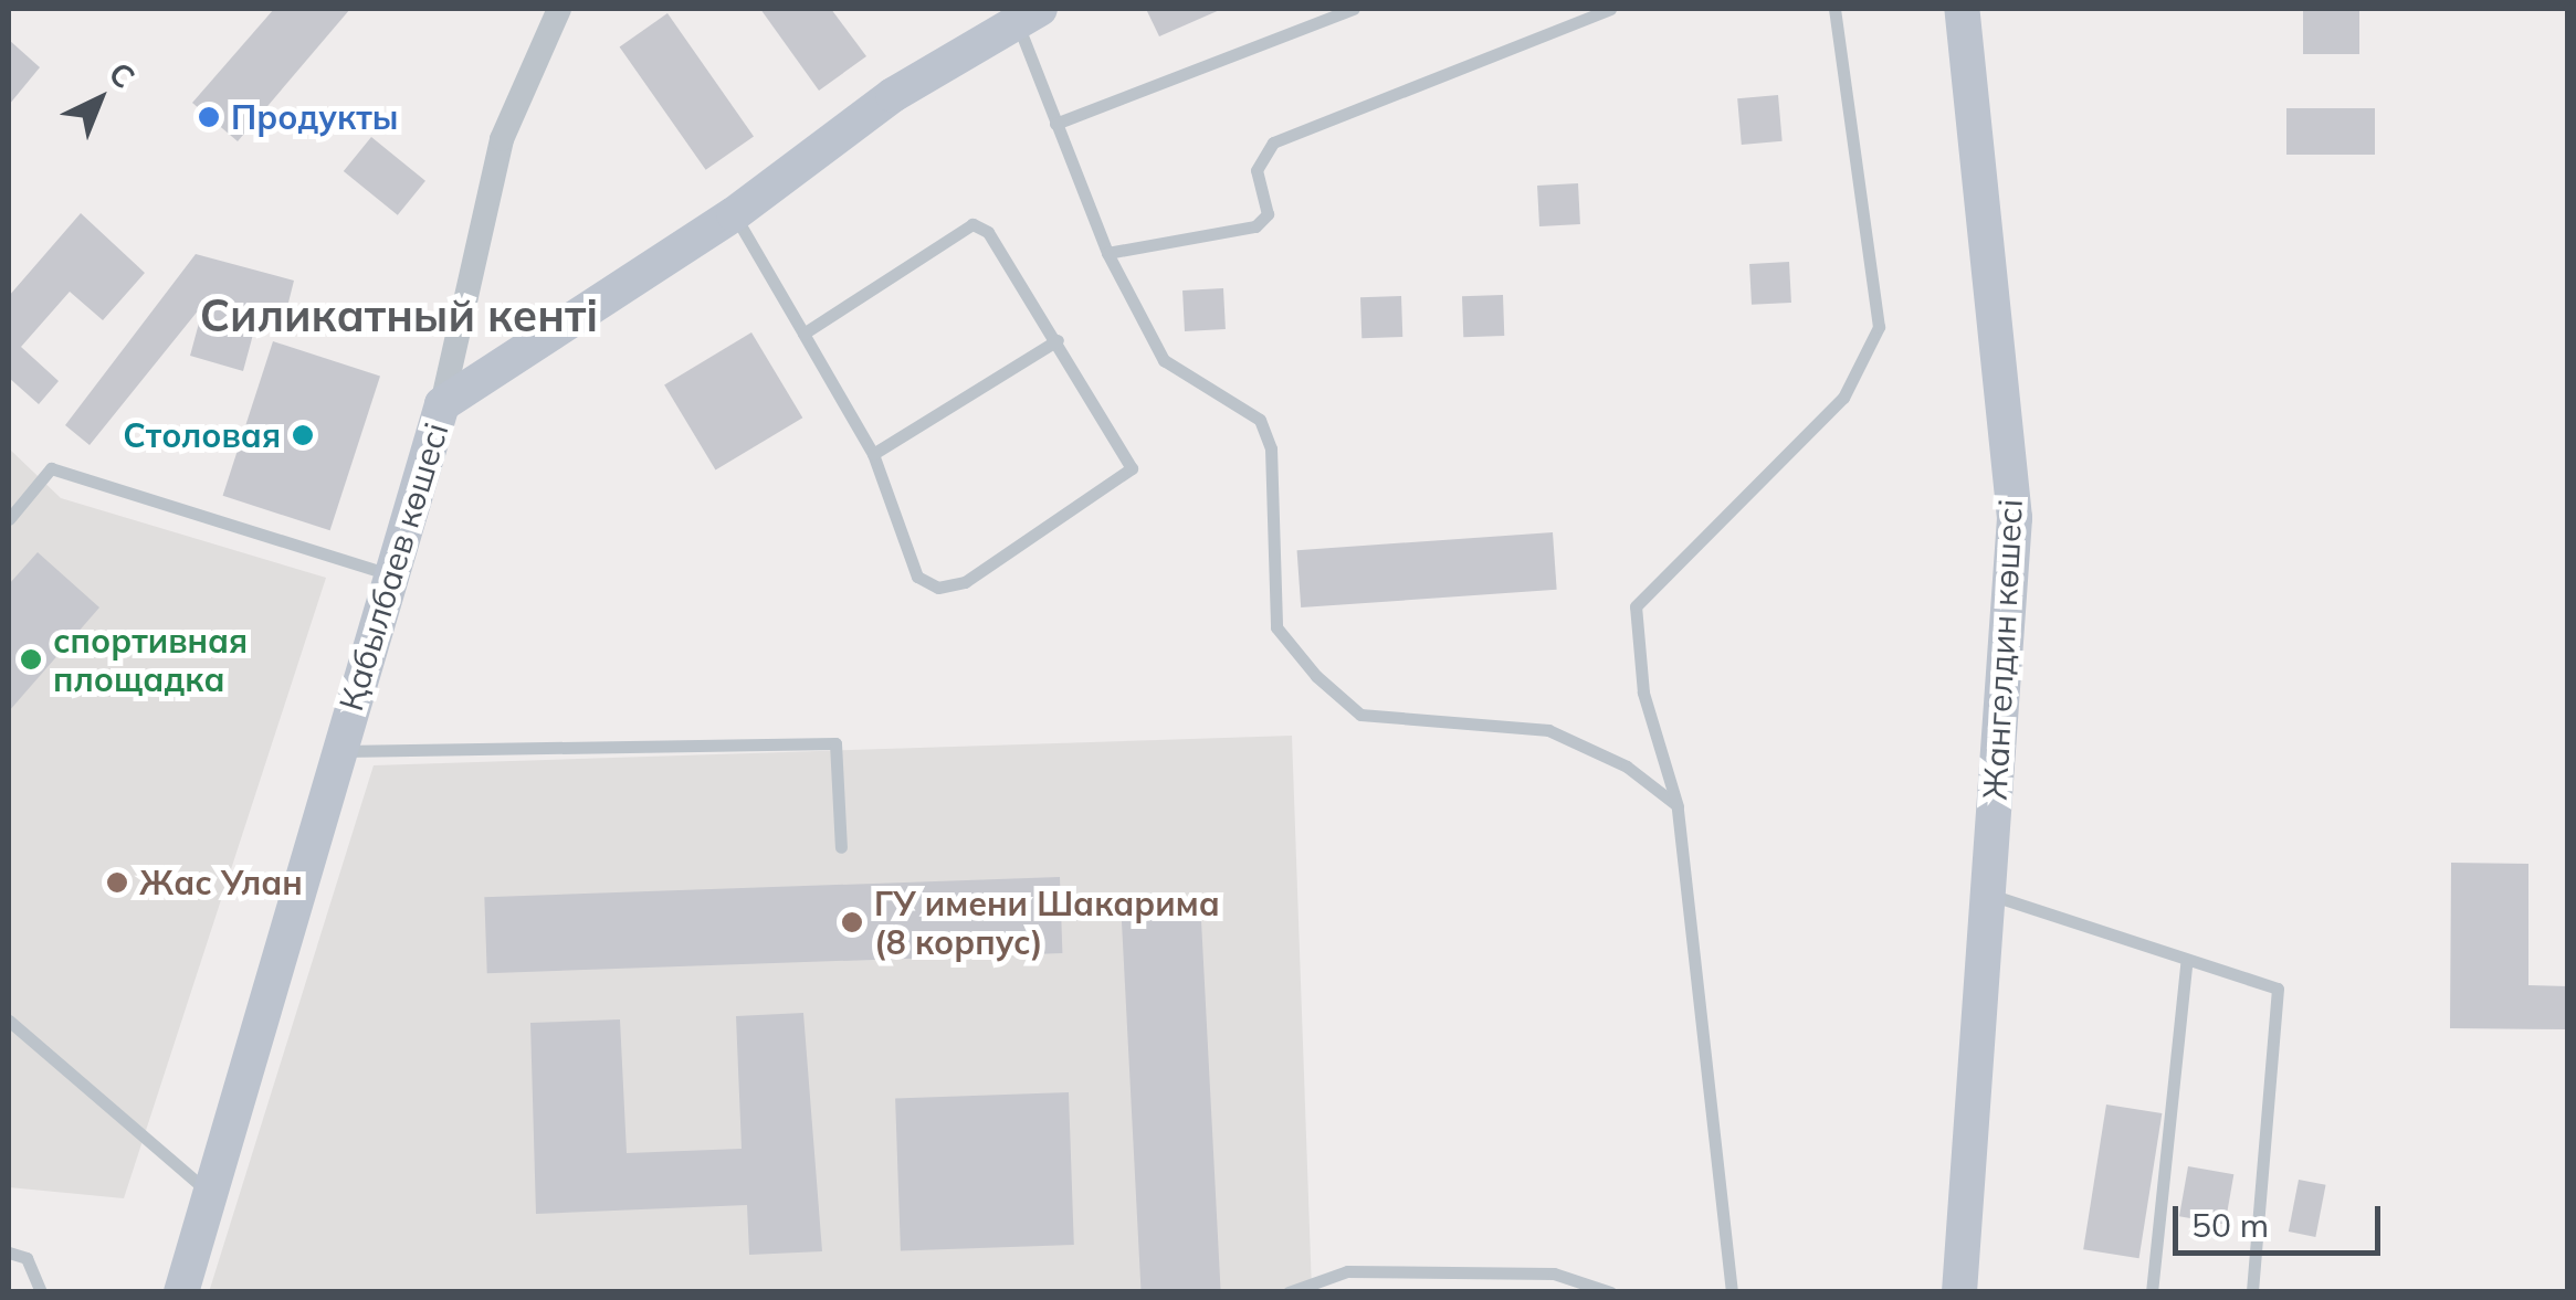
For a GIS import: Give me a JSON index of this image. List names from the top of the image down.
{
  "streets": {
    "main road": ["Қабылбаев көшесі", "Жангелдин көшесі"]
  },
  "districts": ["Силикатный кенті"],
  "places": [
    "Продукты",
    "Столовая",
    "спортивная площадка",
    "Жас Улан",
    "ГУ имени Шакарима (8 корпус)"
  ],
  "scale_bar": "50 m",
  "north": "top right"
}
